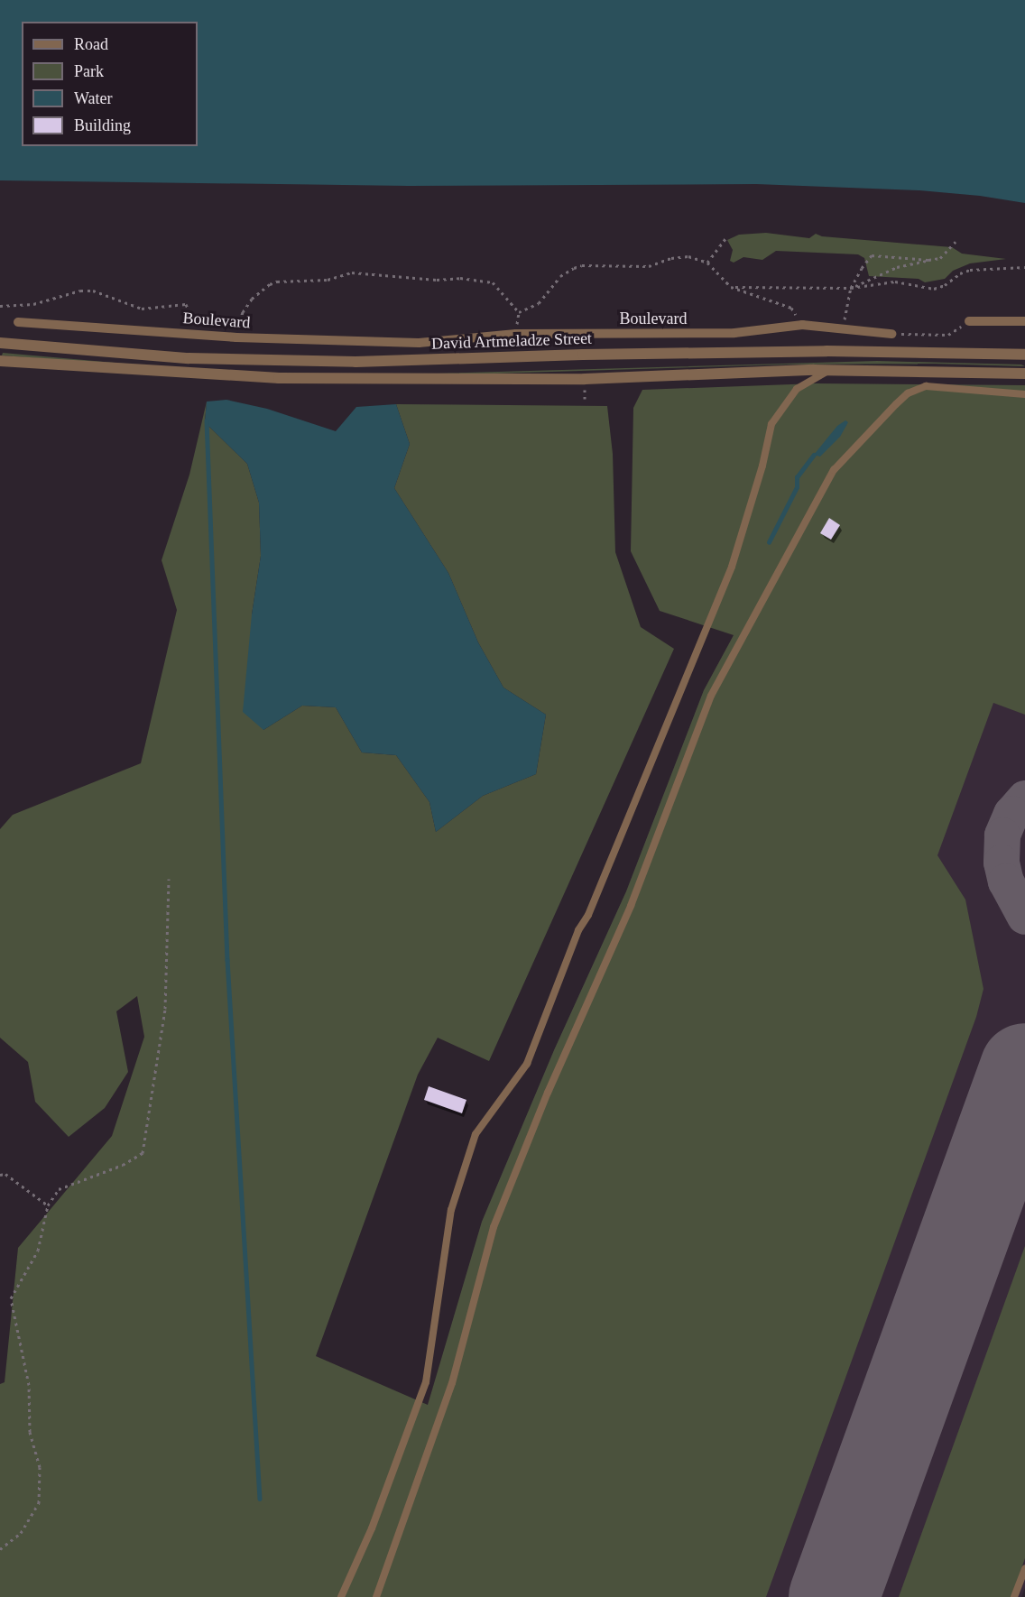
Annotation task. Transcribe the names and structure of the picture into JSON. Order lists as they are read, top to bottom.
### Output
{
  "streets": {
    "street": ["Boulevard", "David Artmeladze Street"]
  },
  "legend": [
    "Road",
    "Park",
    "Water",
    "Building"
  ]
}
